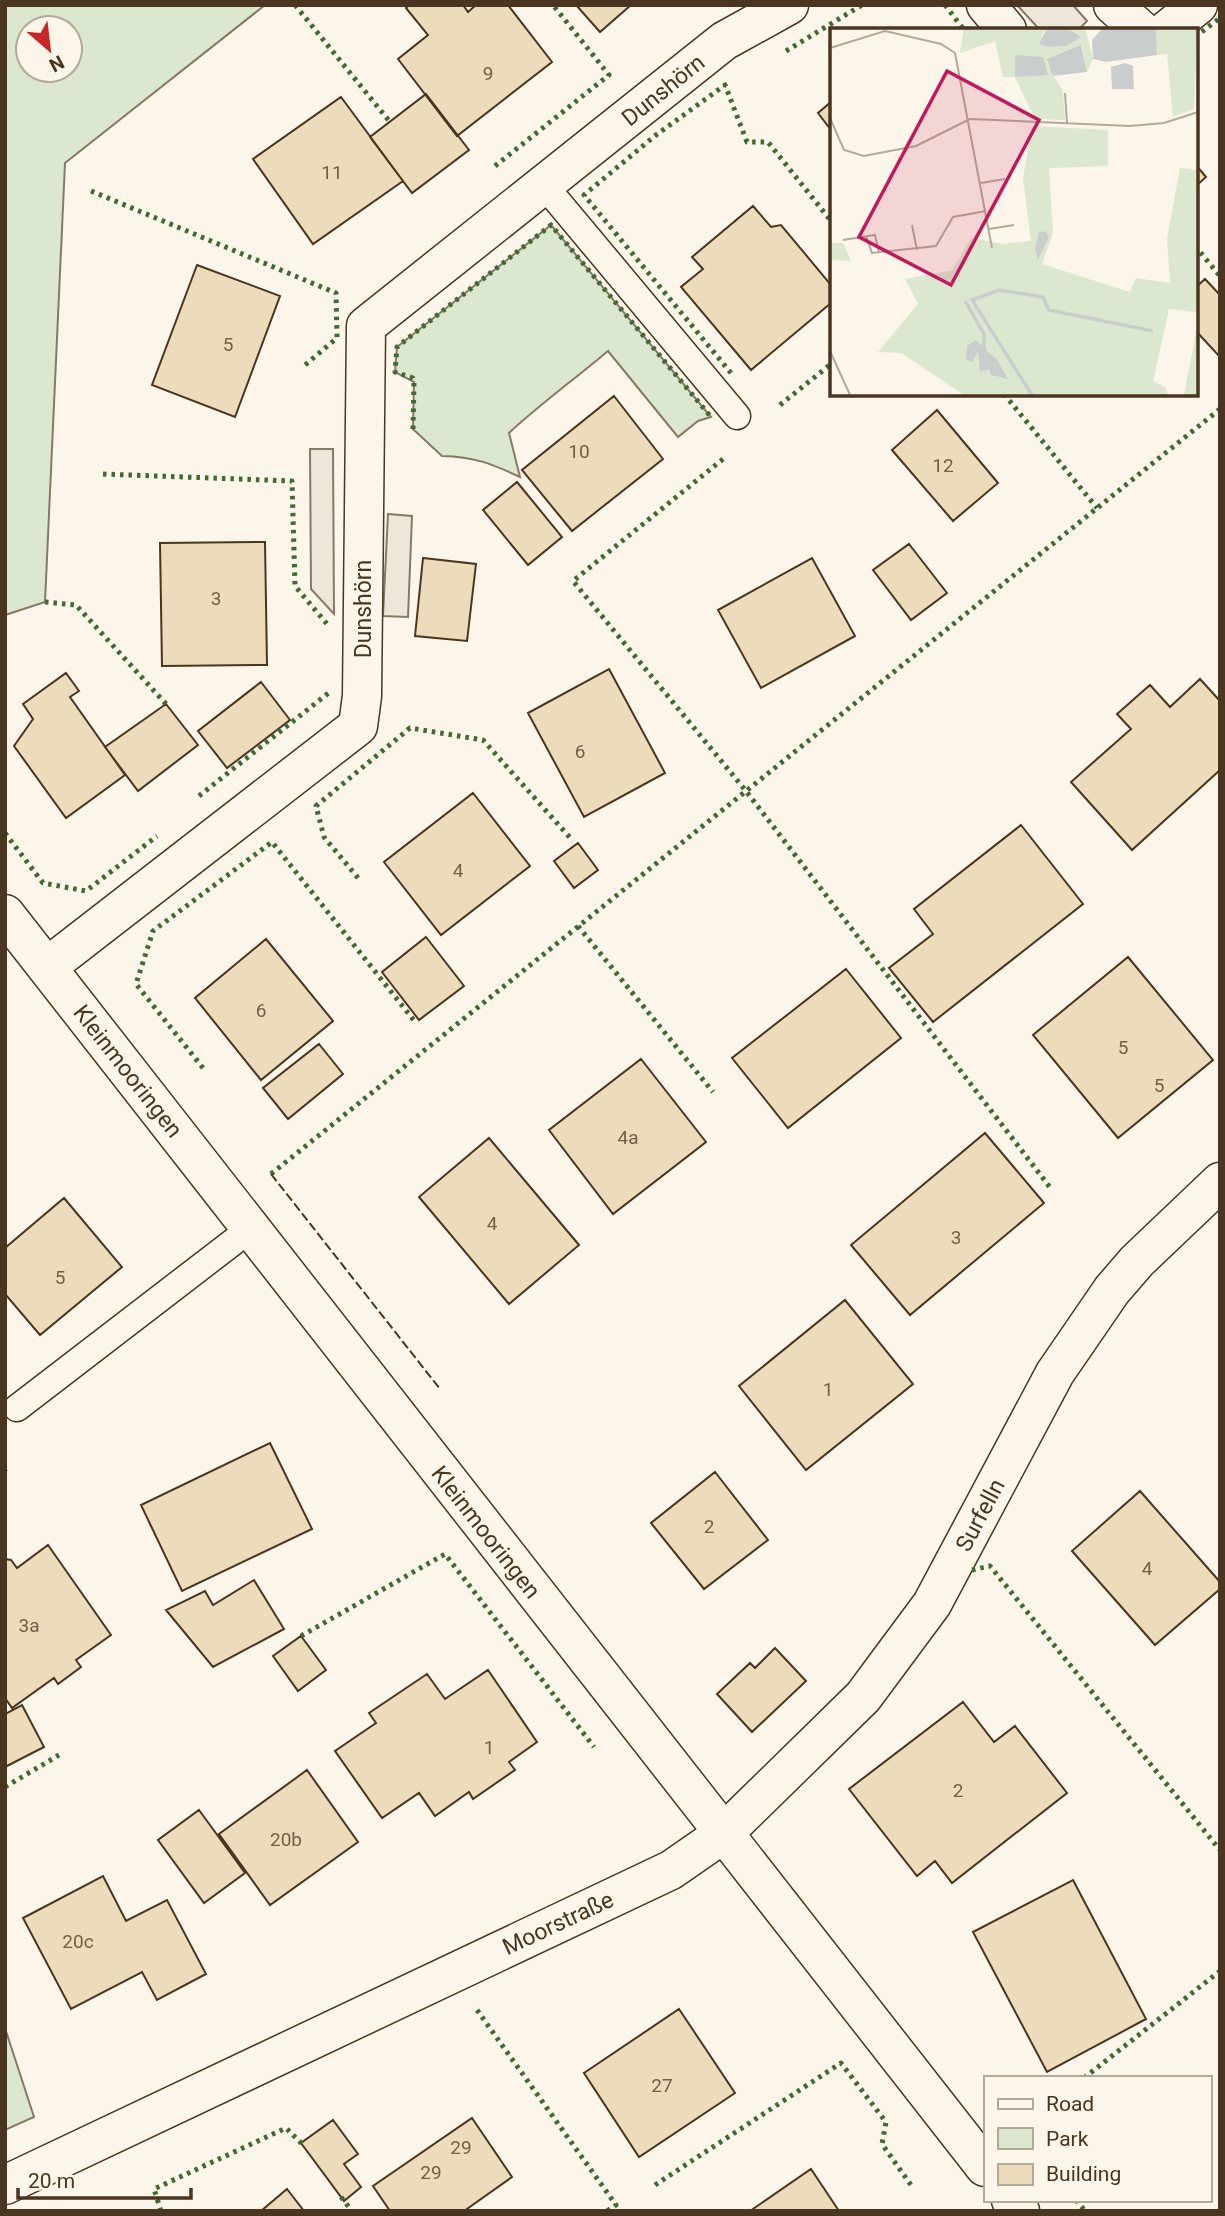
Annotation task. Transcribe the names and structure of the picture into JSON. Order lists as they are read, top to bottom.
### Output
{
  "streets": {
    "street": [
      "Dunshörn",
      "Kleinmooringen",
      "Surfelln",
      "Moorstraße"
    ]
  },
  "crossings": [
    ["Dunshörn", "Kleinmooringen"],
    ["Kleinmooringen", "Surfelln"],
    ["Kleinmooringen", "Moorstraße"],
    ["Surfelln", "Moorstraße"]
  ],
  "house_numbers": [
    "9",
    "11",
    "5",
    "10",
    "12",
    "3",
    "6",
    "4",
    "6",
    "5",
    "5",
    "4a",
    "4",
    "3",
    "5",
    "1",
    "2",
    "4",
    "3a",
    "1",
    "2",
    "20b",
    "20c",
    "27",
    "29",
    "29"
  ],
  "legend": ["Road", "Park", "Building"],
  "scale_bar": "20 m",
  "north": "bottom right"
}
